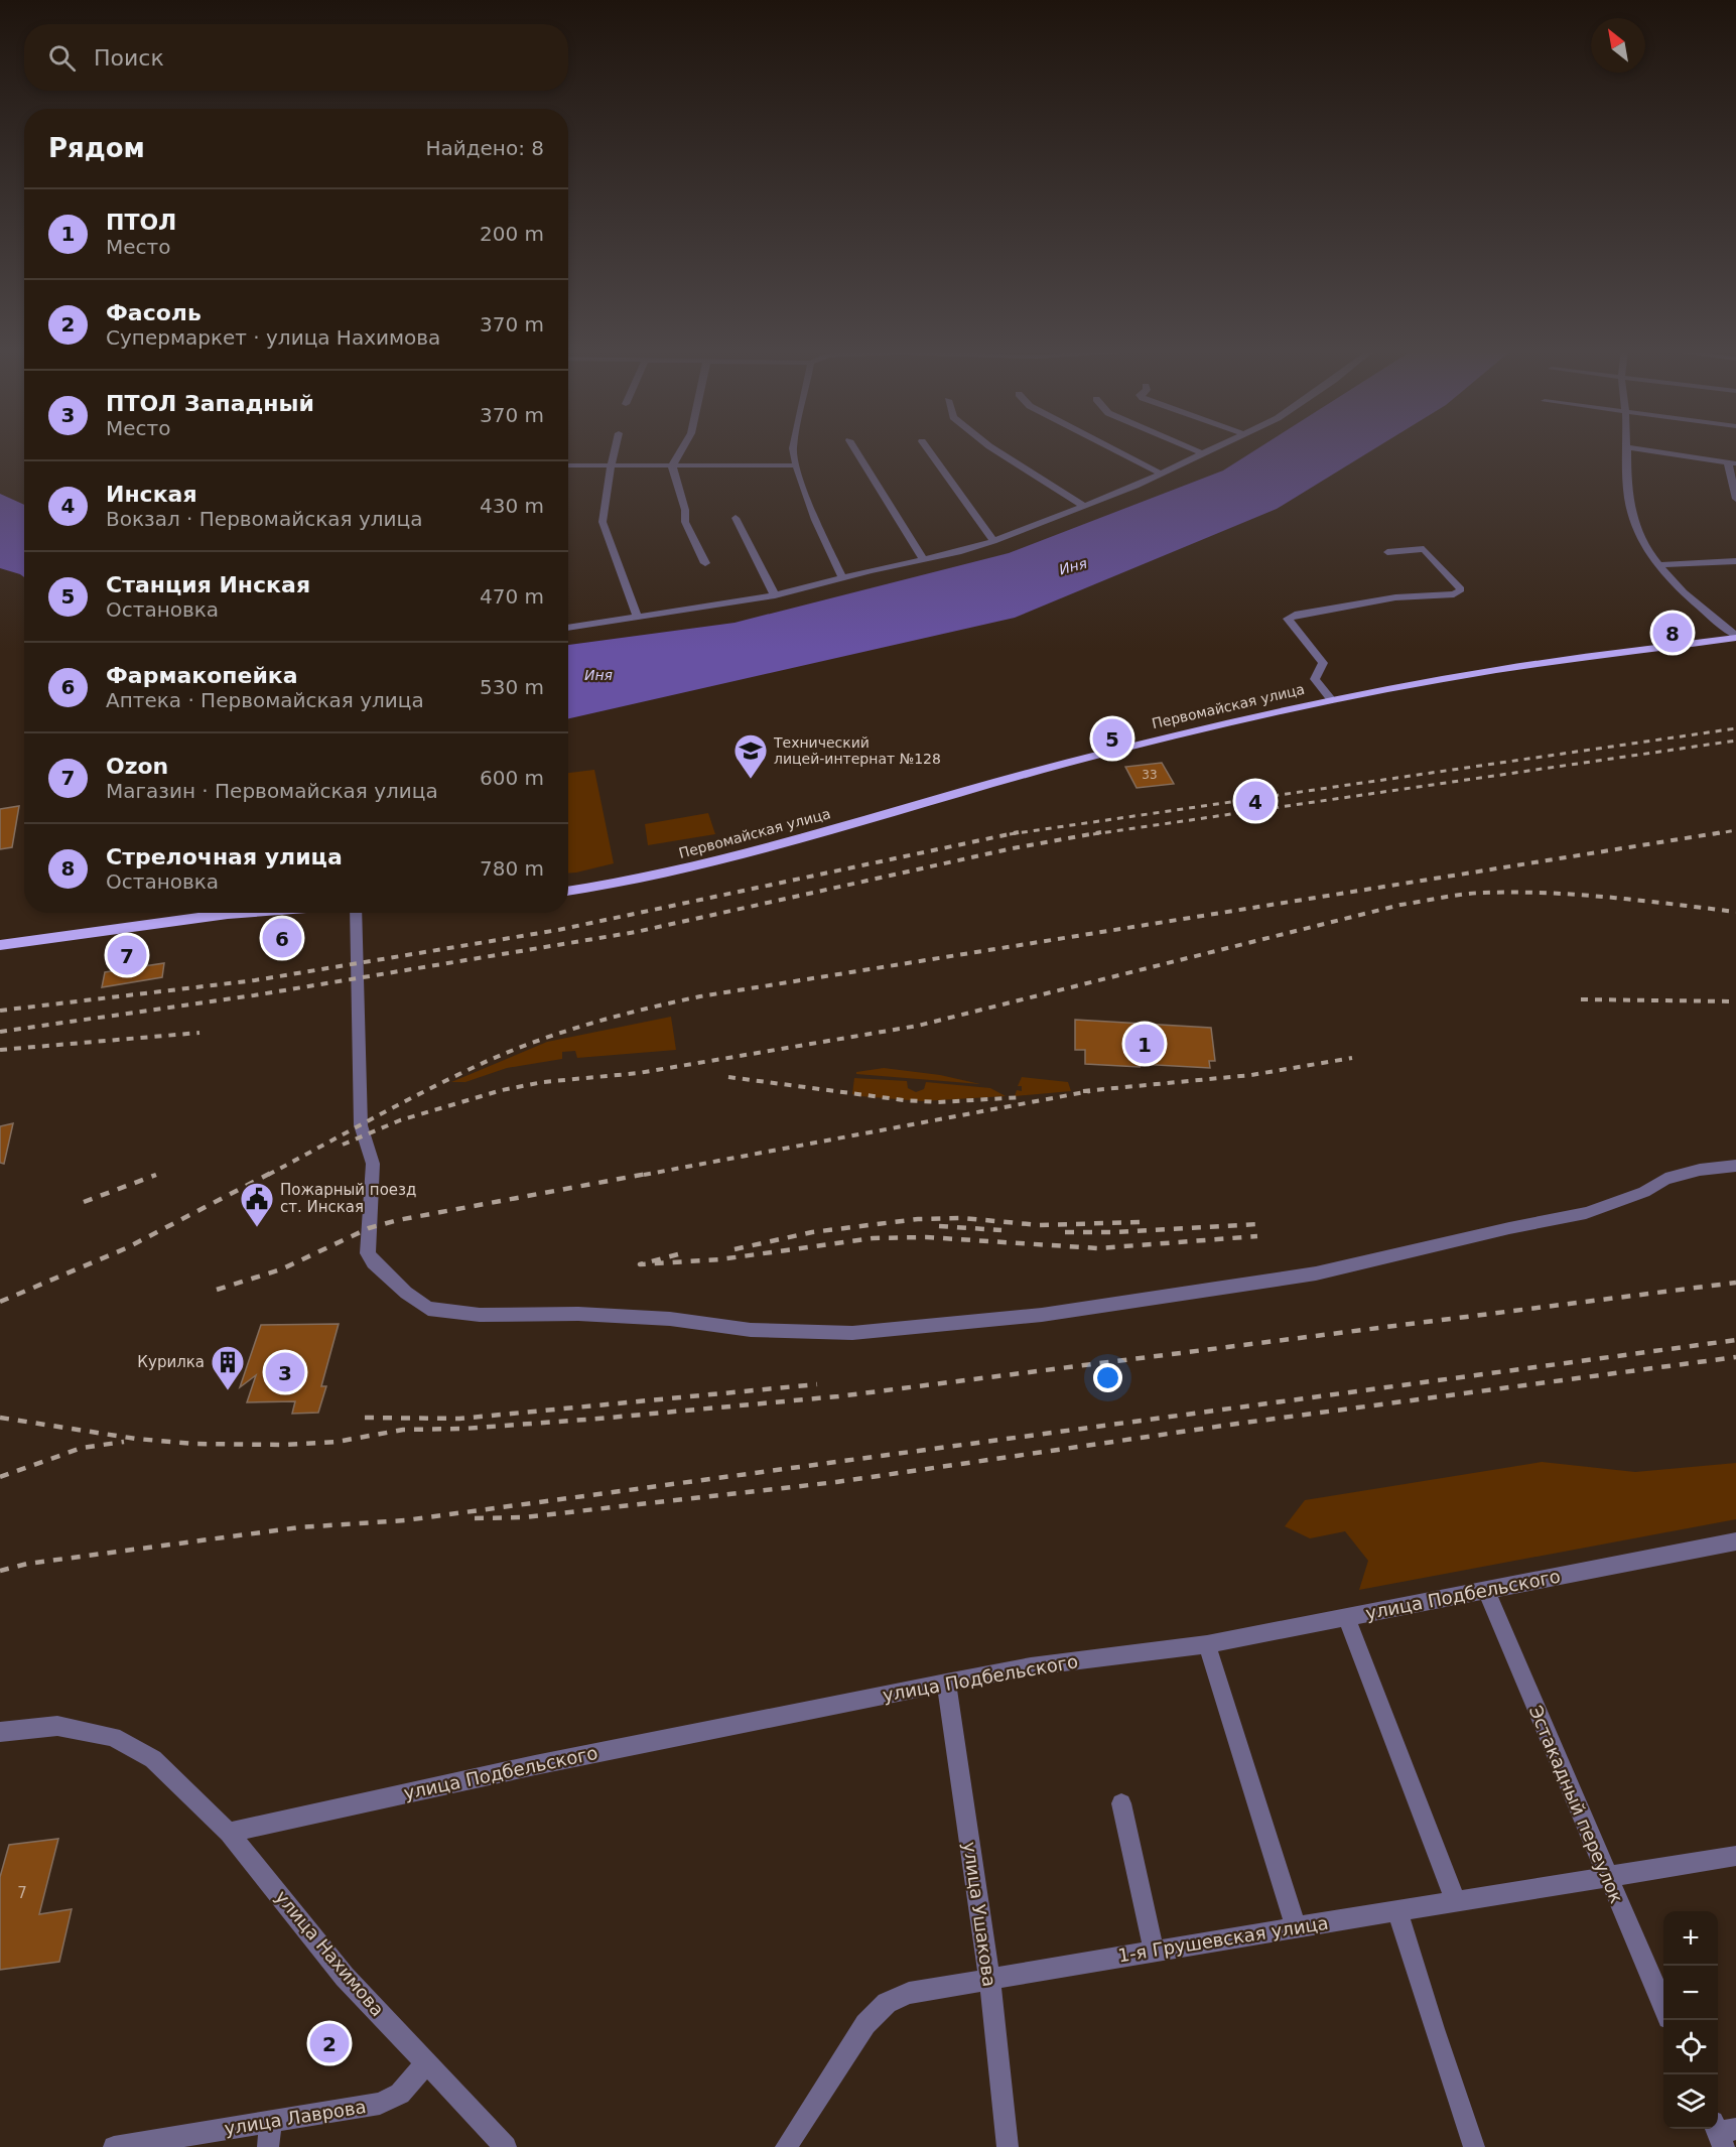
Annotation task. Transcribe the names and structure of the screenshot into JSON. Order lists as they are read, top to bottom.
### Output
{
  "streets": {
    "main road": ["Первомайская улица"],
    "street": [
      "улица Подбельского",
      "Эстакадный переулок",
      "улица Ушакова",
      "1-я Грушевская улица",
      "улица Нахимова",
      "улица Лаврова"
    ]
  },
  "crossings": [
    ["улица Подбельского", "Эстакадный переулок"],
    ["улица Подбельского", "улица Ушакова"],
    ["улица Подбельского", "улица Нахимова"],
    ["Эстакадный переулок", "1-я Грушевская улица"],
    ["улица Ушакова", "1-я Грушевская улица"],
    ["улица Нахимова", "улица Лаврова"]
  ],
  "water": ["Иня"],
  "places": {
    "school or university": ["Технический лицей-интернат №128"],
    "public building": ["Пожарный поезд ст. Инская"],
    "building": ["Курилка"]
  },
  "house_numbers": ["33", "7"],
  "north": "top left",
  "page": {
    "search": "Поиск",
    "heading": ["Рядом", "Найдено: 8"],
    "list": [
      {
        "mark": "1",
        "name": "ПТОЛ",
        "note": "Место",
        "value": "200 m"
      },
      {
        "mark": "2",
        "name": "Фасоль",
        "note": "Супермаркет · улица Нахимова",
        "value": "370 m"
      },
      {
        "mark": "3",
        "name": "ПТОЛ Западный",
        "note": "Место",
        "value": "370 m"
      },
      {
        "mark": "4",
        "name": "Инская",
        "note": "Вокзал · Первомайская улица",
        "value": "430 m"
      },
      {
        "mark": "5",
        "name": "Станция Инская",
        "note": "Остановка",
        "value": "470 m"
      },
      {
        "mark": "6",
        "name": "Фармакопейка",
        "note": "Аптека · Первомайская улица",
        "value": "530 m"
      },
      {
        "mark": "7",
        "name": "Ozon",
        "note": "Магазин · Первомайская улица",
        "value": "600 m"
      },
      {
        "mark": "8",
        "name": "Стрелочная улица",
        "note": "Остановка",
        "value": "780 m"
      }
    ],
    "pins": [
      "8",
      "5",
      "4",
      "6",
      "7",
      "1",
      "3",
      "2"
    ],
    "map_buttons": ["+", "−"]
  }
}
